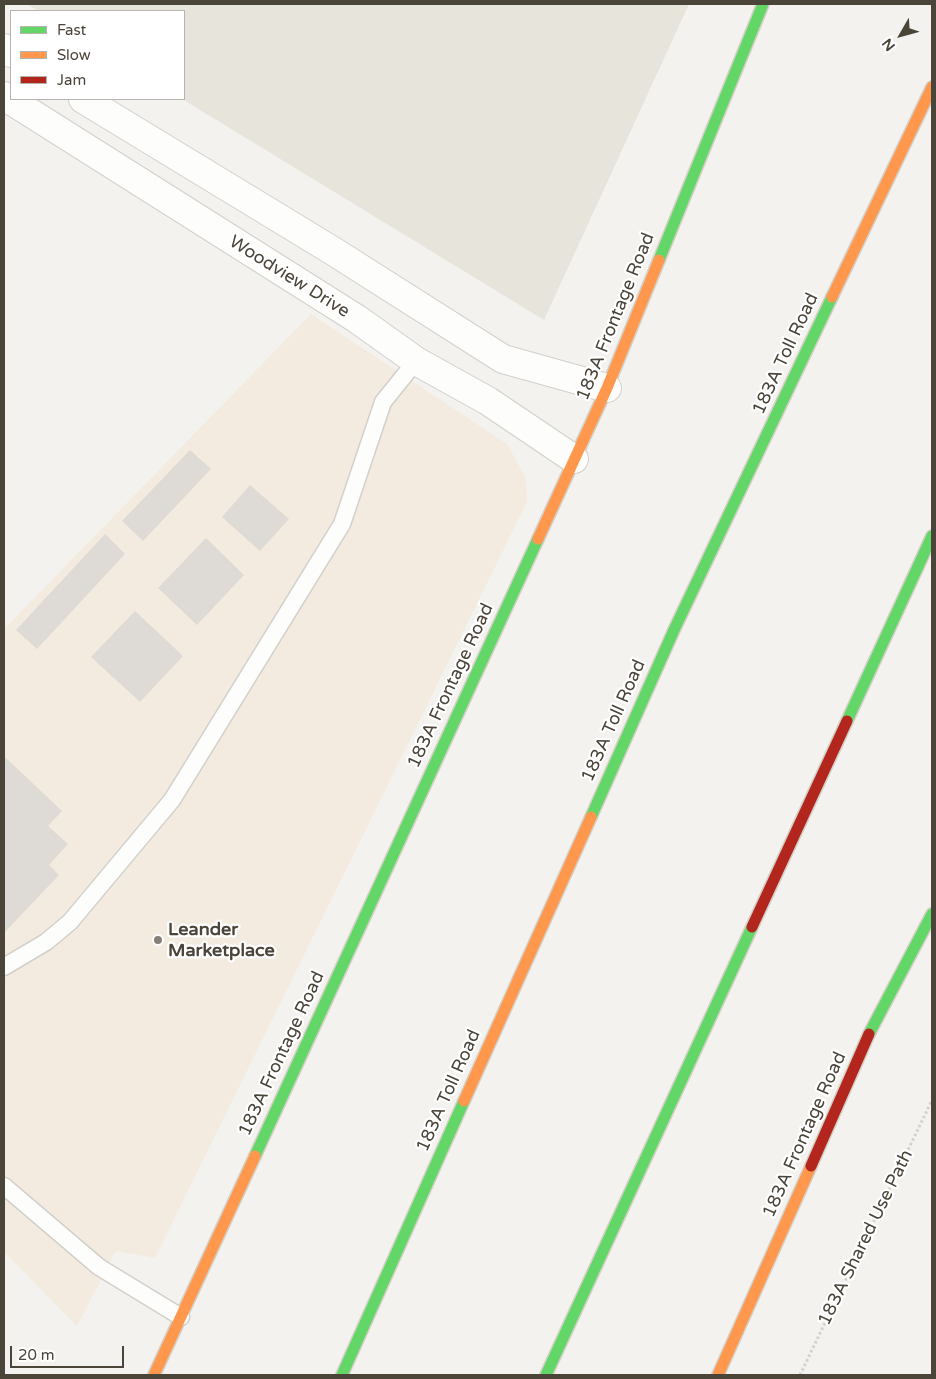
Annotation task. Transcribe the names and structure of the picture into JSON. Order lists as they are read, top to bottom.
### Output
{
  "streets": {
    "main road": ["183A Frontage Road", "183A Toll Road"],
    "street": ["Woodview Drive"],
    "path": ["183A Shared Use Path"]
  },
  "crossings": [
    ["Woodview Drive", "183A Frontage Road"]
  ],
  "places": ["Leander Marketplace"],
  "legend": ["Fast", "Slow", "Jam"],
  "scale_bar": "20 m",
  "north": "bottom left"
}
